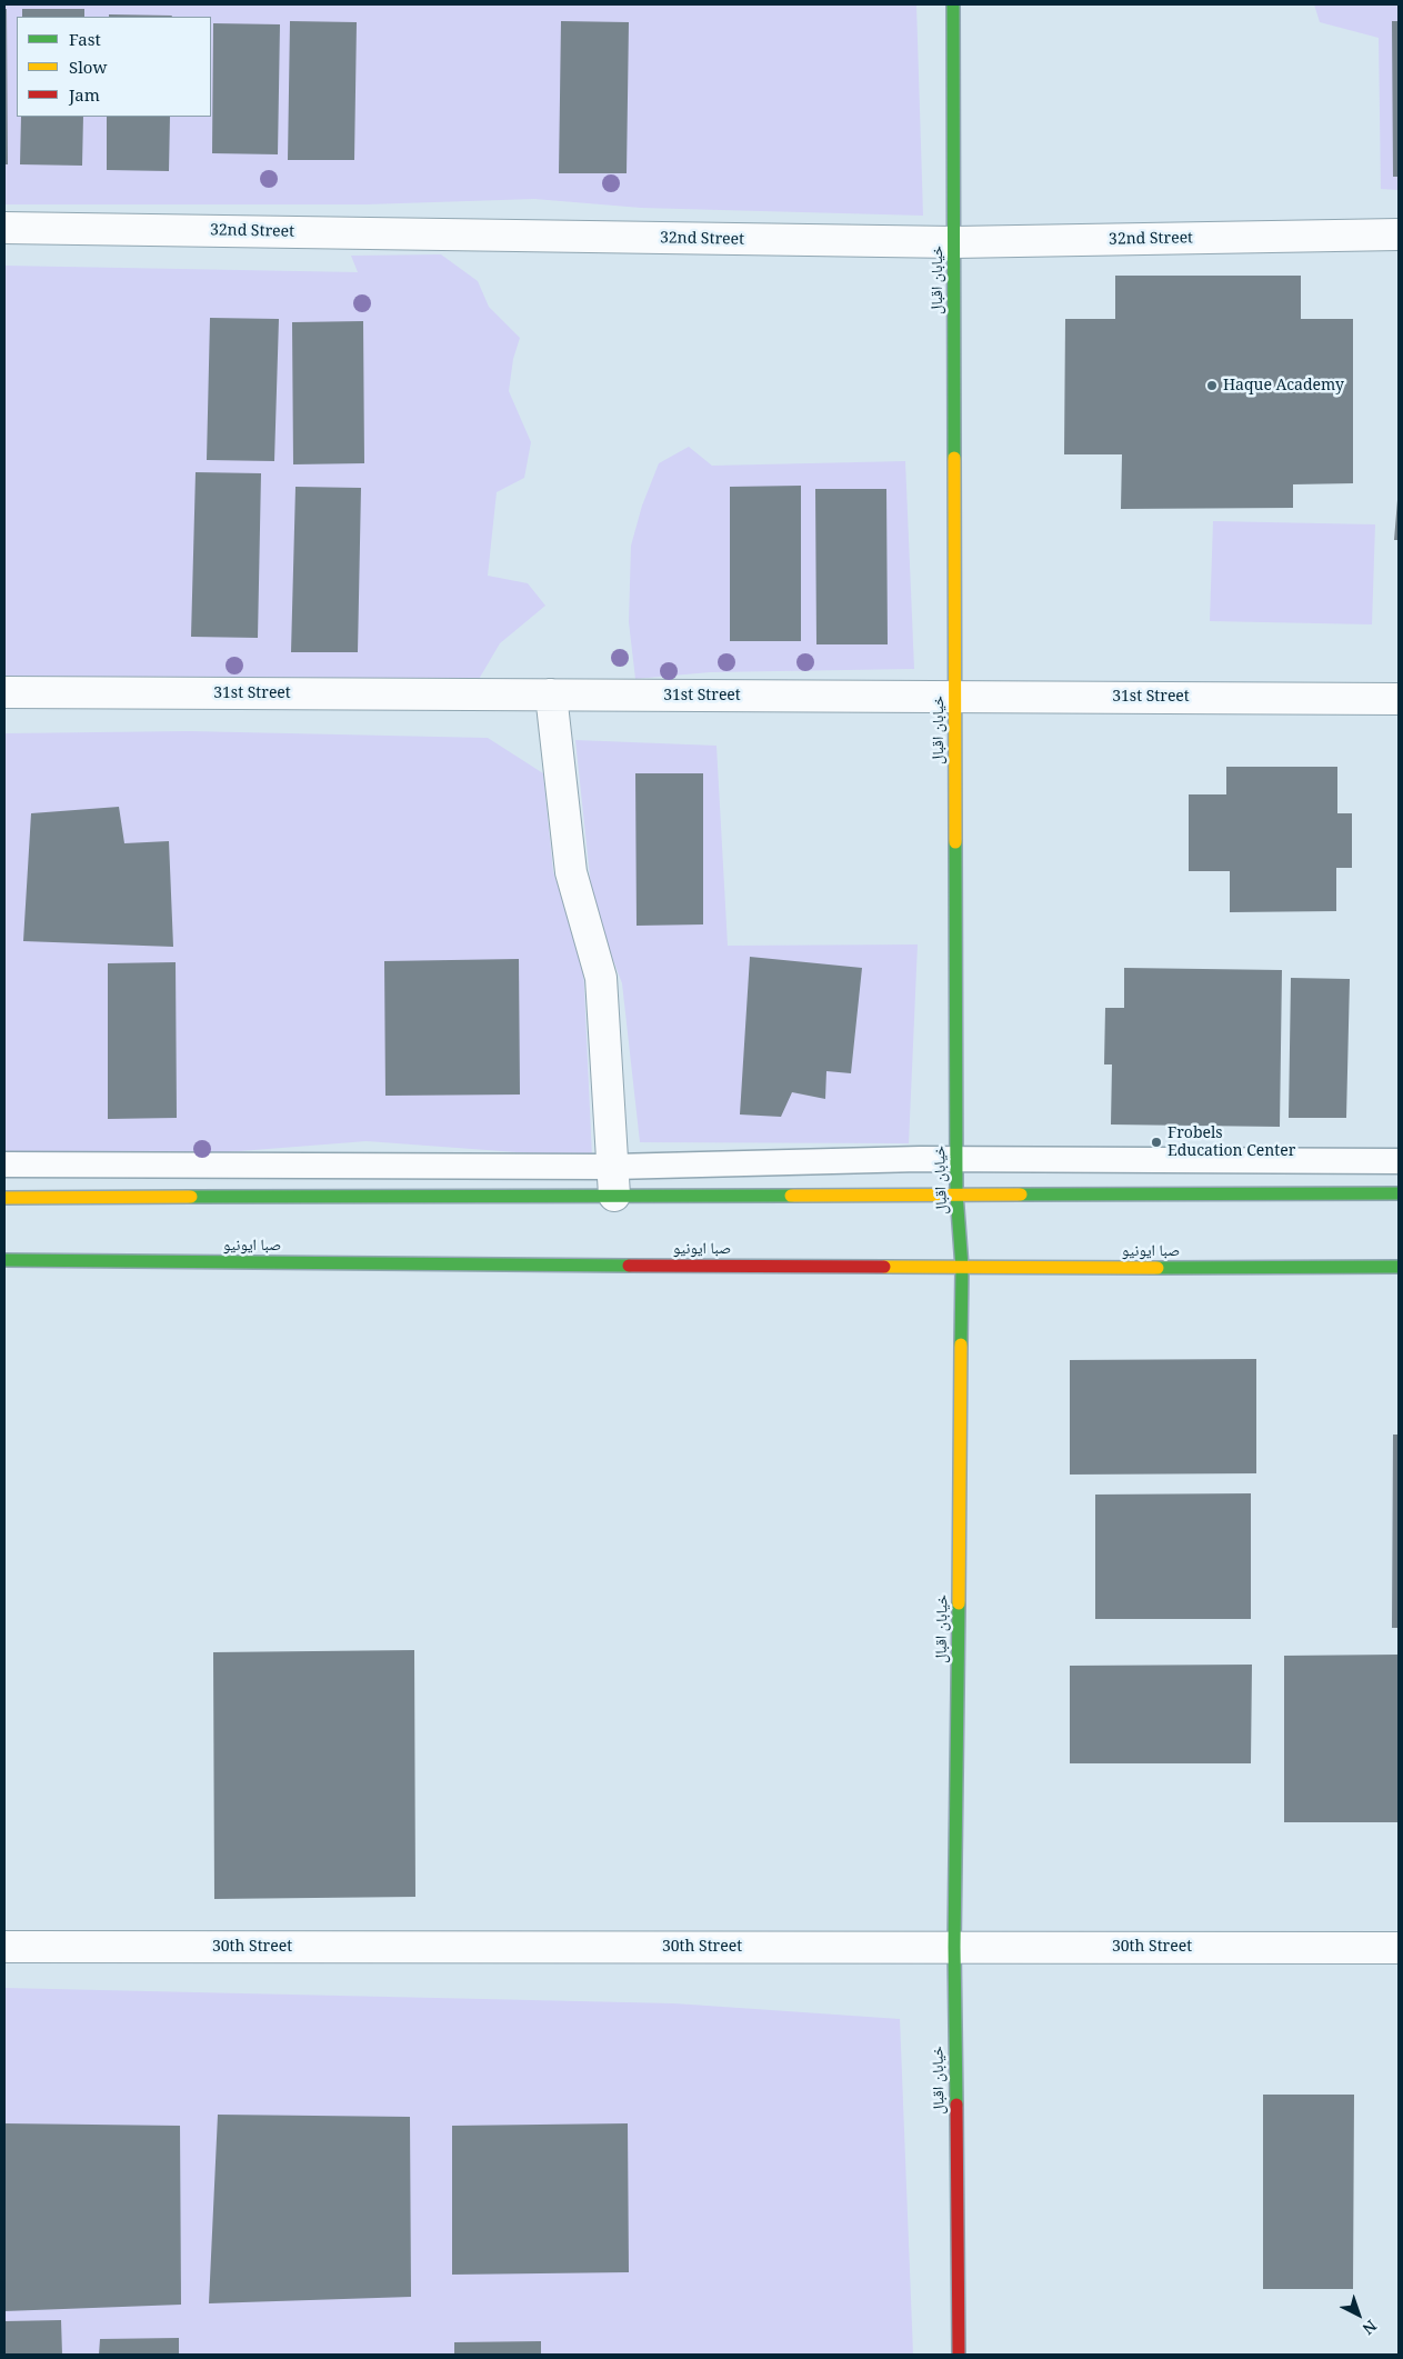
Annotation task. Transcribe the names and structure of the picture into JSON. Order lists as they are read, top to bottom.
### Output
{
  "streets": {
    "main road": ["خیابان اقبال", "صبا ایونیو"],
    "street": ["32nd Street", "31st Street", "30th Street"]
  },
  "crossings": [
    ["32nd Street", "خیابان اقبال"],
    ["خیابان اقبال", "31st Street"],
    ["خیابان اقبال", "صبا ایونیو"],
    ["خیابان اقبال", "30th Street"]
  ],
  "places": ["Haque Academy", "Frobels Education Center"],
  "legend": ["Fast", "Slow", "Jam"],
  "north": "bottom right"
}
